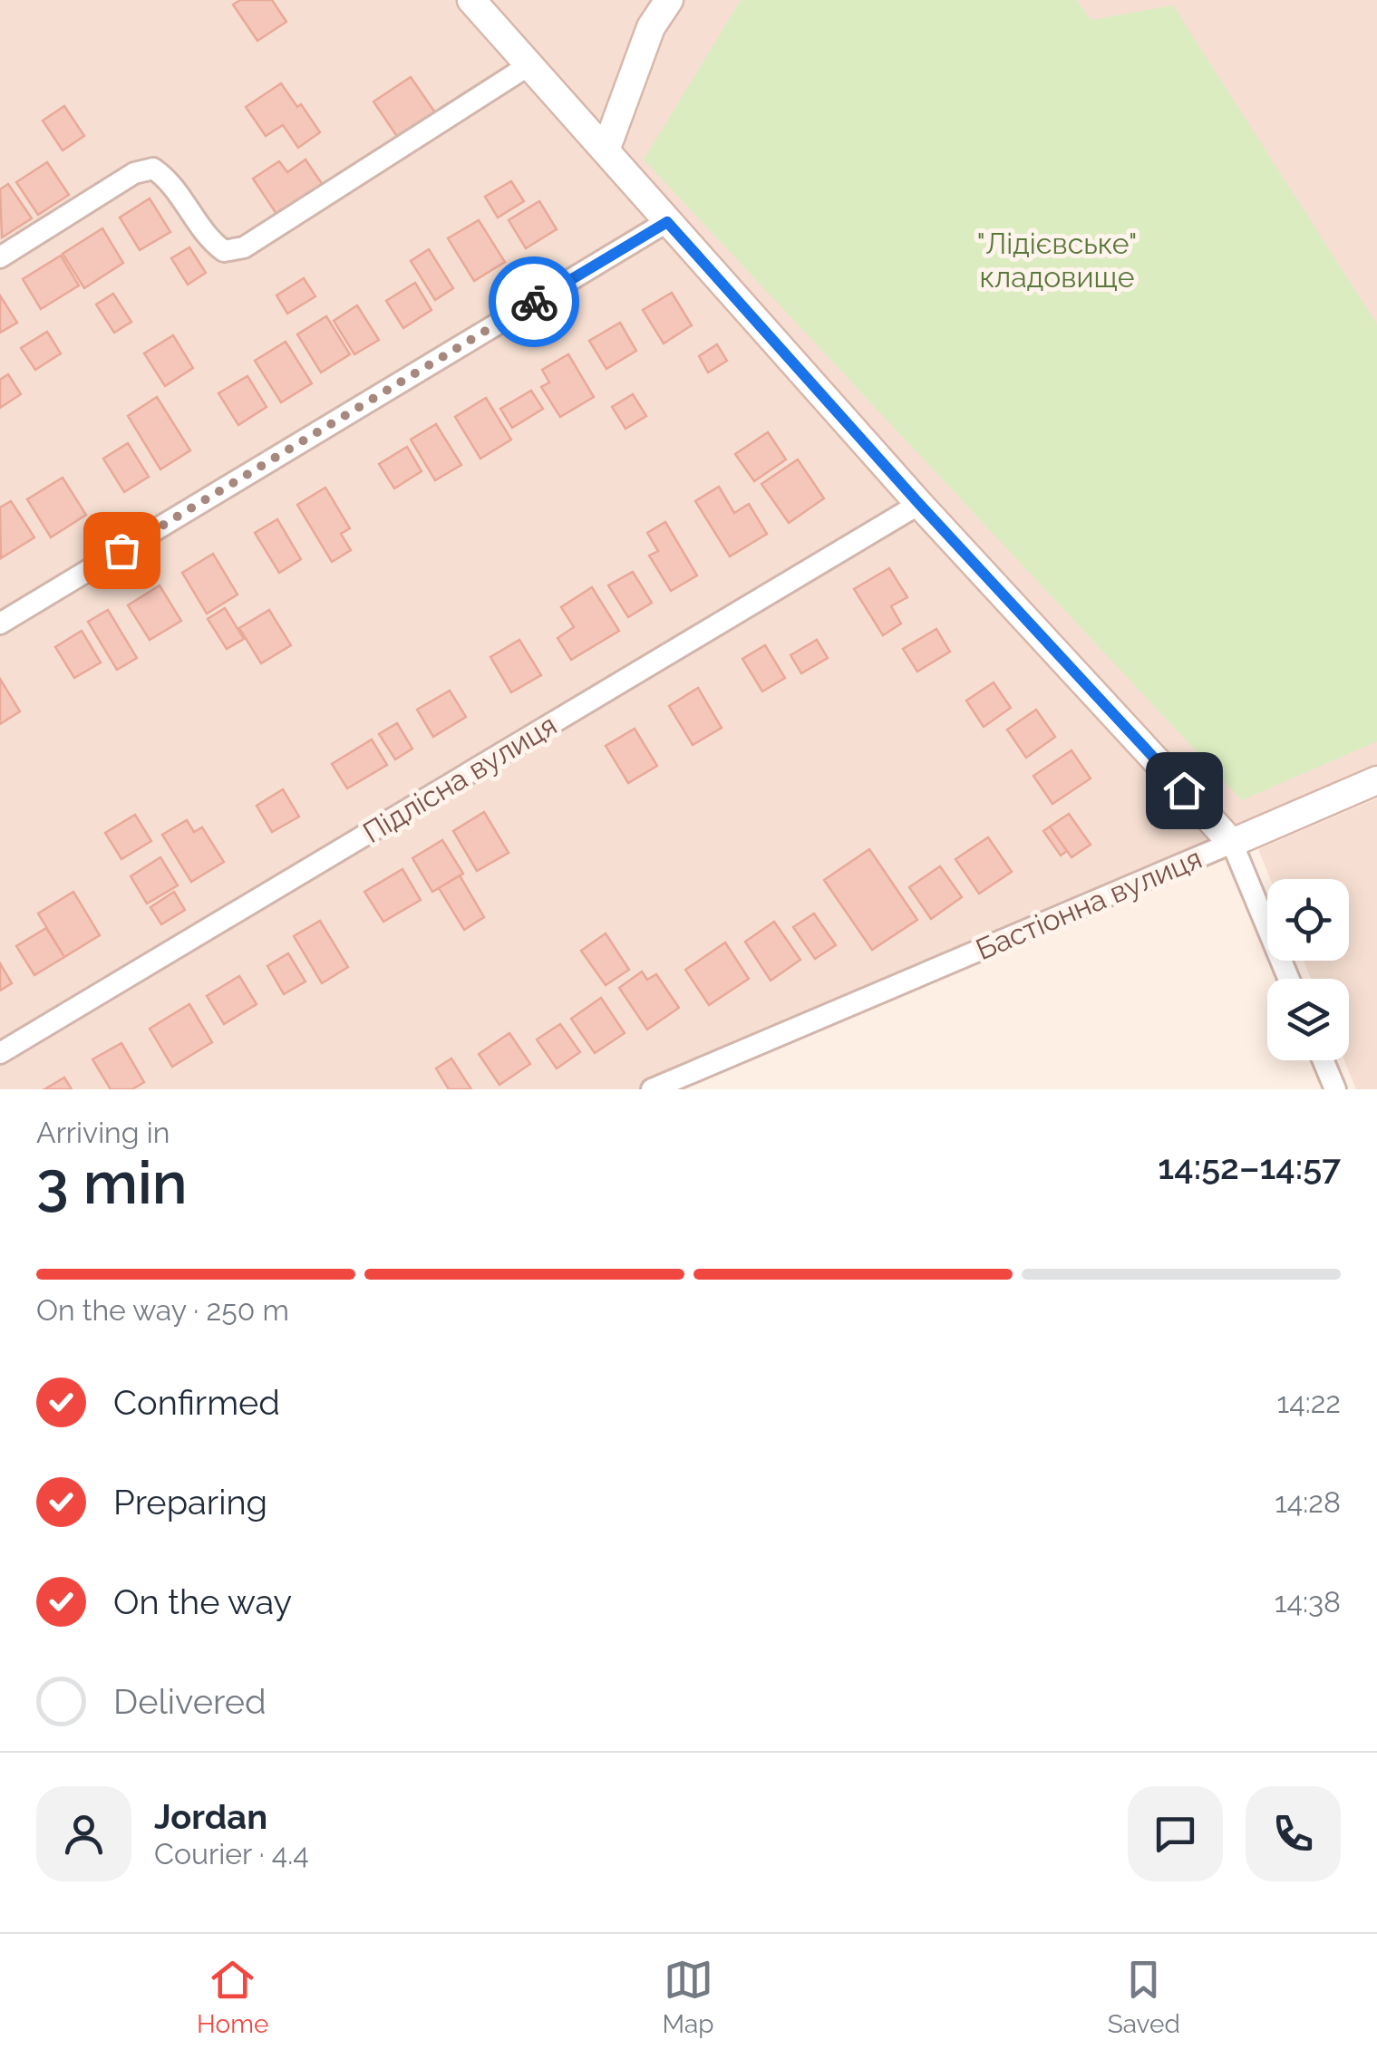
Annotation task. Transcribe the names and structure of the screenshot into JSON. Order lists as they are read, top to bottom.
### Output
{
  "streets": {
    "main road": ["Бастіонна вулиця"],
    "street": ["Підлісна вулиця"]
  },
  "crossings": [
    ["Підлісна вулиця", "Бастіонна вулиця"]
  ],
  "parks": ["\"Лідієвське\" кладовище"],
  "page": {
    "heading": ["3 min", "Arriving in", "14:52–14:57"],
    "panel": ["Jordan", "Courier · 4.4"],
    "bar": "On the way · 250 m",
    "list": [
      ["Confirmed", "14:22"],
      ["Preparing", "14:28"],
      ["On the way", "14:38"],
      "Delivered"
    ],
    "tabs": ["Home", "Map", "Saved"]
  }
}
